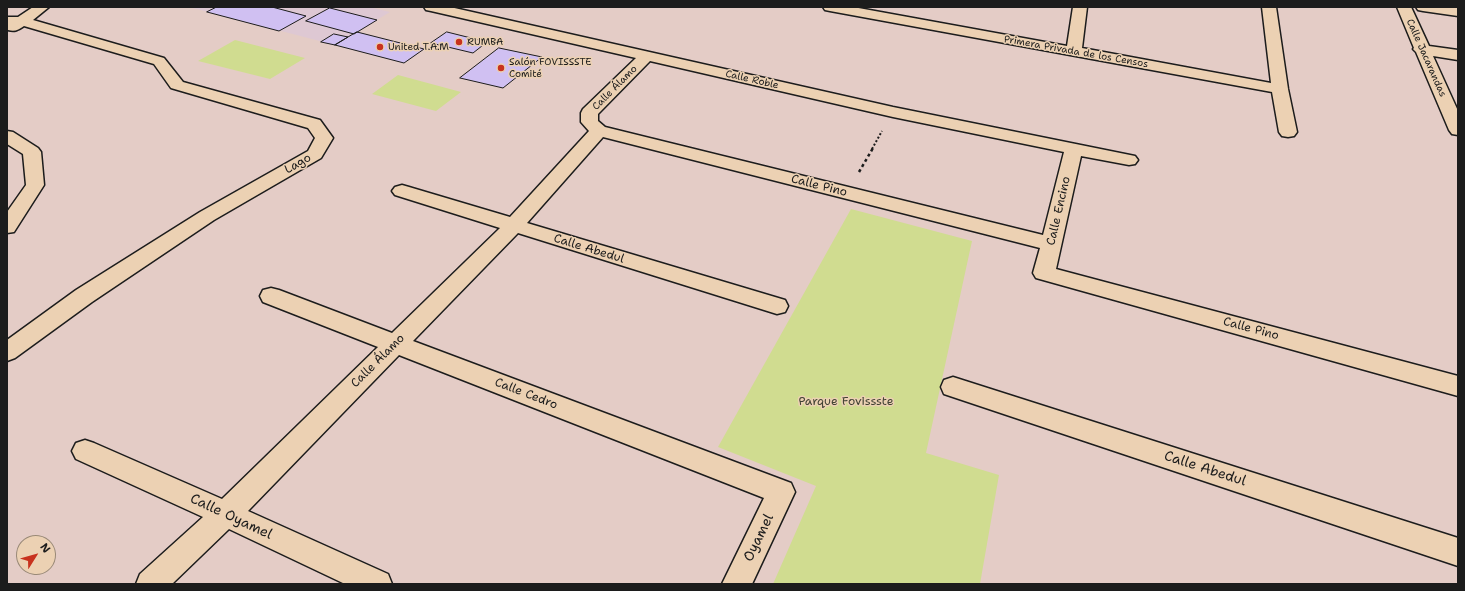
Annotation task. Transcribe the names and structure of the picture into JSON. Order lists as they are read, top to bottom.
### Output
{
  "streets": {
    "street": [
      "Primera Privada de los Censos",
      "Calle Jacarandas",
      "Calle Roble",
      "Calle Álamo",
      "Lago",
      "Calle Pino",
      "Calle Encino",
      "Calle Abedul",
      "Calle Cedro",
      "Calle Oyamel",
      "Oyamel"
    ]
  },
  "crossings": [
    ["Calle Roble", "Calle Álamo"],
    ["Calle Roble", "Calle Encino"],
    ["Calle Álamo", "Calle Pino"],
    ["Calle Álamo", "Calle Abedul"],
    ["Calle Álamo", "Calle Cedro"],
    ["Calle Álamo", "Calle Oyamel"],
    ["Calle Pino", "Calle Encino"],
    ["Calle Cedro", "Oyamel"]
  ],
  "parks": ["Parque Fovissste"],
  "places": ["RUMBA", "United T.A.M", "Salón FOVISSSTE Comité"],
  "north": "top right"
}
